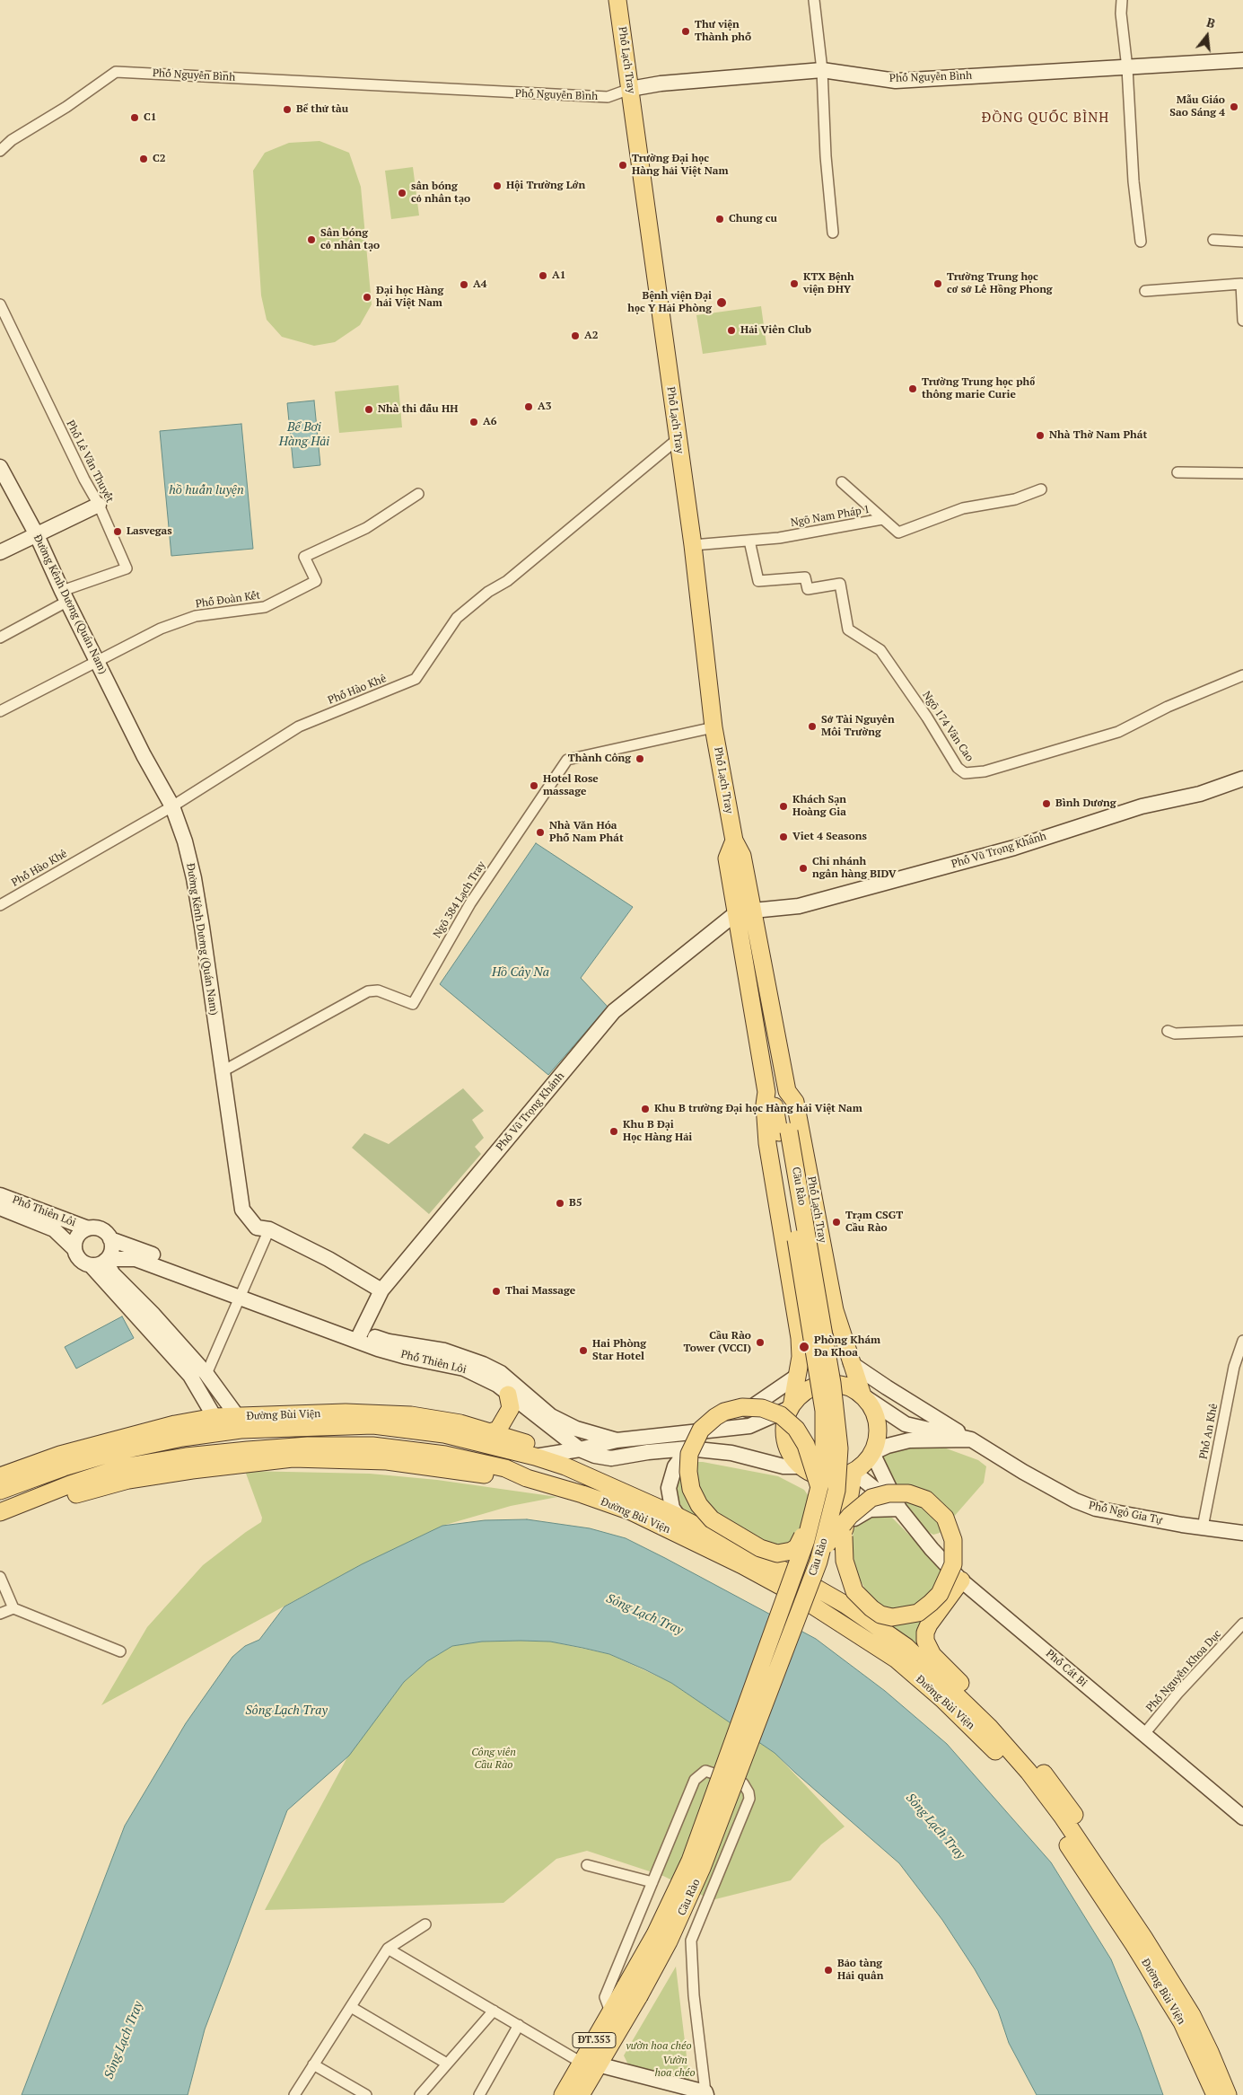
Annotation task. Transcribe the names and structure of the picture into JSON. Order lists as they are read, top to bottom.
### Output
{
  "streets": {
    "main road": [
      "Phố Lạch Tray",
      "Cầu Rào",
      "Đường Bùi Viện",
      "ĐT.353"
    ],
    "street": [
      "Phố Nguyễn Bình",
      "Phố Lê Văn Thuyết",
      "Ngõ Nam Pháp 1",
      "Phố Đoàn Kết",
      "Đường Kênh Dương (Quán Nam)",
      "Phố Hào Khê",
      "Ngõ 174 Văn Cao",
      "Phố Vũ Trọng Khánh",
      "Ngõ 384 Lạch Tray",
      "Phố Thiên Lôi",
      "Phố An Khê",
      "Phố Ngô Gia Tự",
      "Phố Cát Bi",
      "Phố Nguyễn Khoa Dục"
    ]
  },
  "crossings": [
    ["Phố Lạch Tray", "Phố Nguyễn Bình"],
    ["Phố Lạch Tray", "Ngõ Nam Pháp 1"],
    ["Phố Lạch Tray", "Phố Hào Khê"],
    ["Phố Lạch Tray", "Phố Vũ Trọng Khánh"],
    ["Phố Lạch Tray", "Ngõ 384 Lạch Tray"],
    ["Phố Lạch Tray", "Cầu Rào"],
    ["Phố Lạch Tray", "Phố Thiên Lôi"],
    ["Phố Lạch Tray", "Phố Ngô Gia Tự"],
    ["Phố Lạch Tray", "Phố Cát Bi"],
    ["Phố Lê Văn Thuyết", "Đường Kênh Dương (Quán Nam)"],
    ["Ngõ Nam Pháp 1", "Ngõ 174 Văn Cao"],
    ["Phố Đoàn Kết", "Đường Kênh Dương (Quán Nam)"],
    ["Đường Kênh Dương (Quán Nam)", "Phố Hào Khê"],
    ["Đường Kênh Dương (Quán Nam)", "Phố Vũ Trọng Khánh"],
    ["Đường Kênh Dương (Quán Nam)", "Ngõ 384 Lạch Tray"],
    ["Phố Vũ Trọng Khánh", "Phố Thiên Lôi"],
    ["Cầu Rào", "ĐT.353"],
    ["Phố Thiên Lôi", "Phố Ngô Gia Tự"],
    ["Phố Thiên Lôi", "Phố Cát Bi"],
    ["Đường Bùi Viện", "Phố Cát Bi"],
    ["Phố An Khê", "Phố Ngô Gia Tự"],
    ["Phố Ngô Gia Tự", "Phố Cát Bi"],
    ["Phố Cát Bi", "Phố Nguyễn Khoa Dục"]
  ],
  "districts": ["ĐỒNG QUỐC BÌNH"],
  "water": [
    "Bể Bơi Hàng Hải",
    "hồ huấn luyện",
    "Hồ Cây Na",
    "Sông Lạch Tray"
  ],
  "parks": ["Công viên Cầu Rào", "vườn hoa chéo", "Vườn hoa chéo"],
  "places": [
    "Thư viện Thành phố",
    "Mẫu Giáo Sao Sáng 4",
    "Bể thử tàu",
    "C1",
    "C2",
    "Trường Đại học Hàng hải Việt Nam",
    "Hội Trường Lớn",
    "sân bóng cỏ nhân tạo",
    "Chung cu",
    "Sân bóng cỏ nhân tạo",
    "A1",
    "KTX Bệnh viện ĐHY",
    "Trường Trung học cơ sở Lê Hồng Phong",
    "A4",
    "Đại học Hàng hải Việt Nam",
    "Bệnh viện Đại học Y Hải Phòng",
    "Hải Viên Club",
    "A2",
    "Trường Trung học phổ thông marie Curie",
    "A3",
    "Nhà thi đấu HH",
    "A6",
    "Nhà Thờ Nam Phát",
    "Lasvegas",
    "Sở Tài Nguyên Môi Trường",
    "Thành Công",
    "Hotel Rose massage",
    "Bình Dương",
    "Khách Sạn Hoàng Gia",
    "Nhà Văn Hóa Phố Nam Phát",
    "Viet 4 Seasons",
    "Chi nhánh ngân hàng BIDV",
    "Khu B trường Đại học Hàng hải Việt Nam",
    "Khu B Đại Học Hàng Hải",
    "B5",
    "Trạm CSGT Cầu Rào",
    "Thai Massage",
    "Cầu Rào Tower (VCCI)",
    "Phòng Khám Đa Khoa",
    "Hai Phòng Star Hotel",
    "Bảo tàng Hải quân"
  ],
  "north": "top"
}
